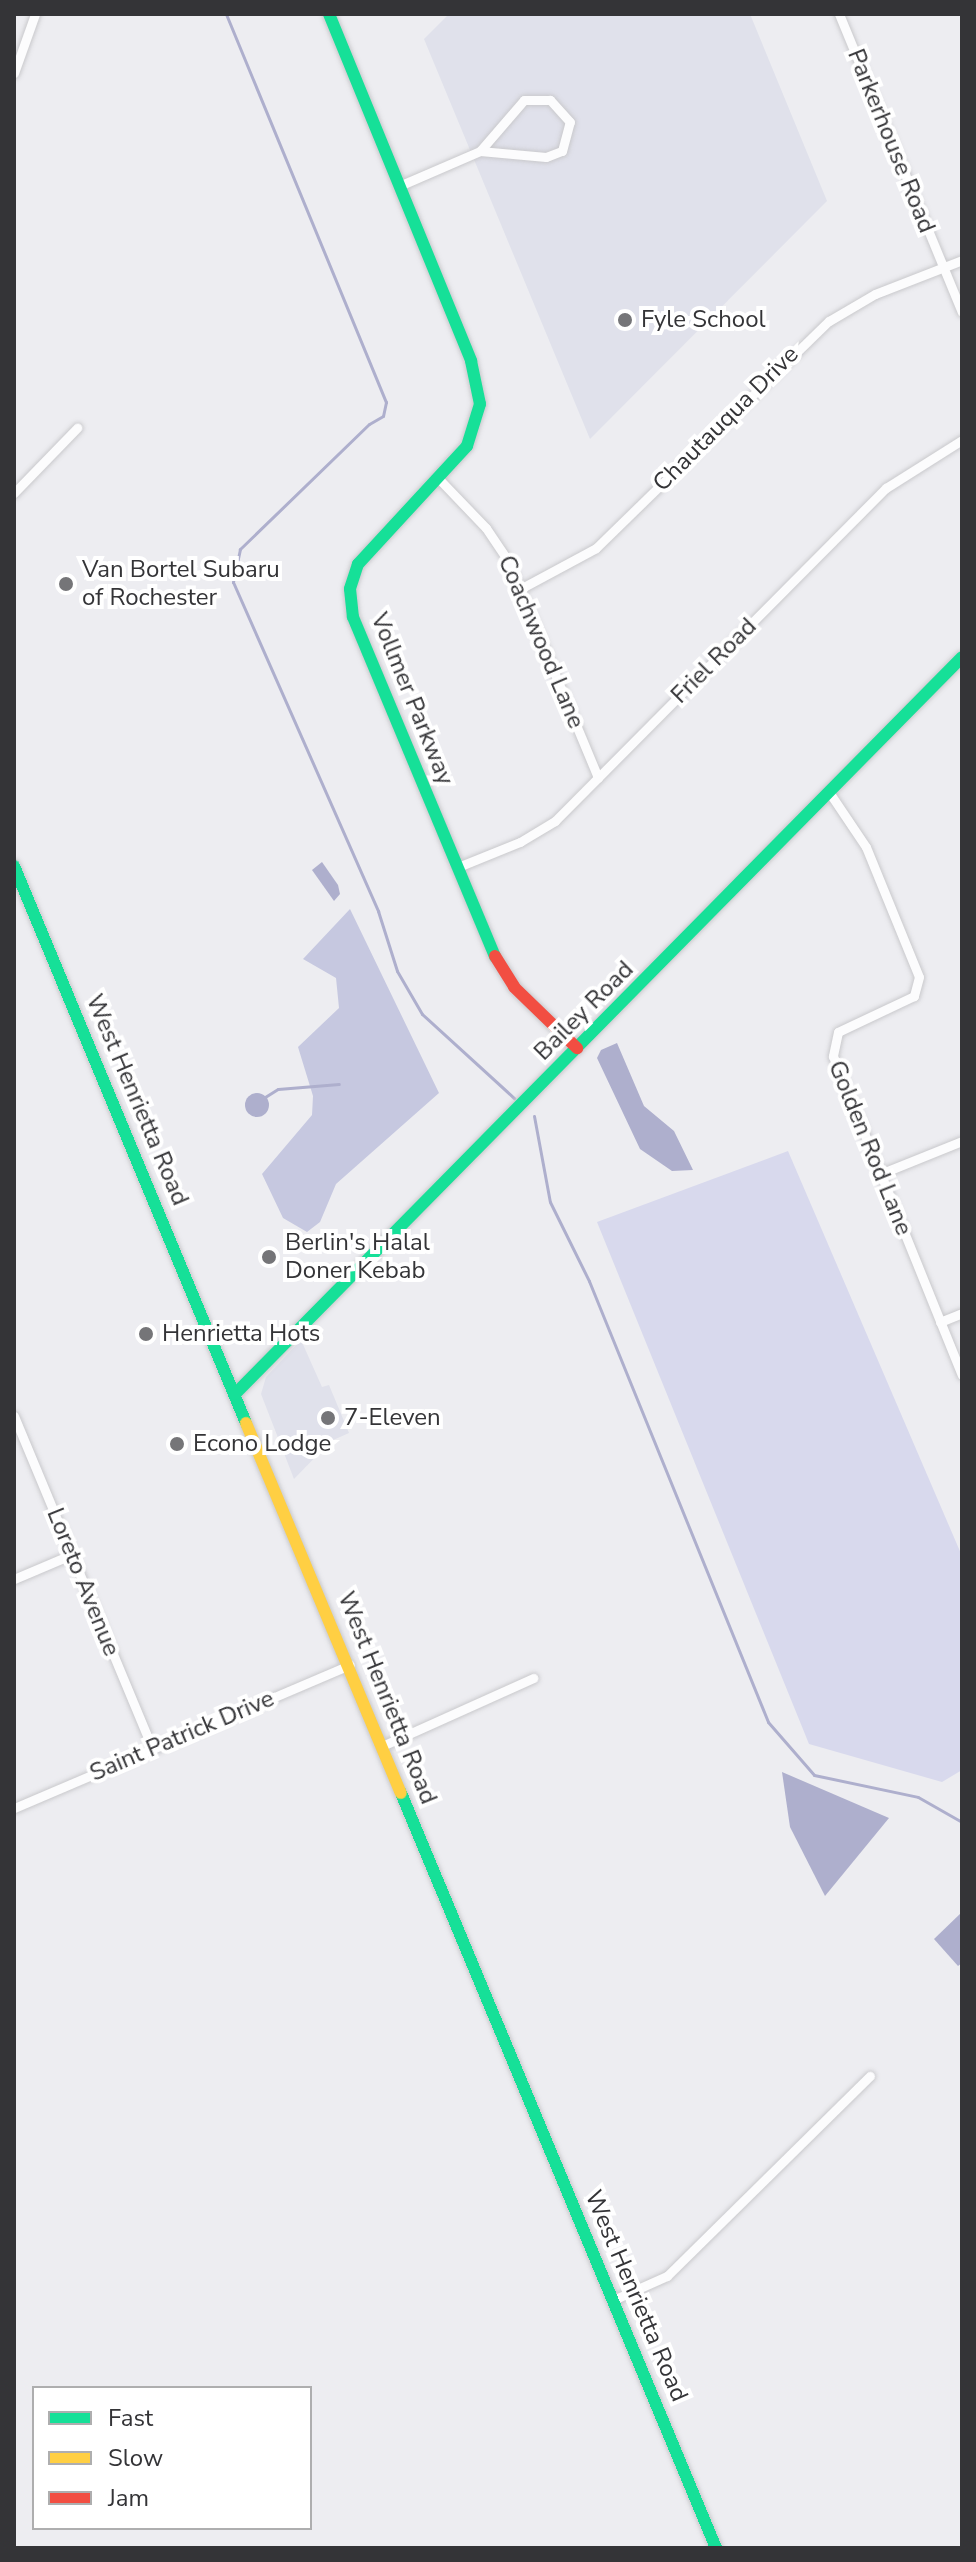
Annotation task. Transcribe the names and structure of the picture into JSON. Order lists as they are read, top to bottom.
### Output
{
  "streets": {
    "street": [
      "Parkerhouse Road",
      "Chautauqua Drive",
      "Coachwood Lane",
      "Friel Road",
      "Vollmer Parkway",
      "Bailey Road",
      "West Henrietta Road",
      "Golden Rod Lane",
      "Loreto Avenue",
      "Saint Patrick Drive"
    ]
  },
  "crossings": [
    ["Parkerhouse Road", "Chautauqua Drive"],
    ["Chautauqua Drive", "Coachwood Lane"],
    ["Coachwood Lane", "Friel Road"],
    ["Coachwood Lane", "Vollmer Parkway"],
    ["Friel Road", "Vollmer Parkway"],
    ["Vollmer Parkway", "Bailey Road"],
    ["Bailey Road", "West Henrietta Road"],
    ["Bailey Road", "Golden Rod Lane"],
    ["West Henrietta Road", "Saint Patrick Drive"],
    ["Loreto Avenue", "Saint Patrick Drive"]
  ],
  "places": [
    "Fyle School",
    "Van Bortel Subaru of Rochester",
    "Berlin's Halal Doner Kebab",
    "Henrietta Hots",
    "7-Eleven",
    "Econo Lodge"
  ],
  "legend": ["Fast", "Slow", "Jam"]
}
